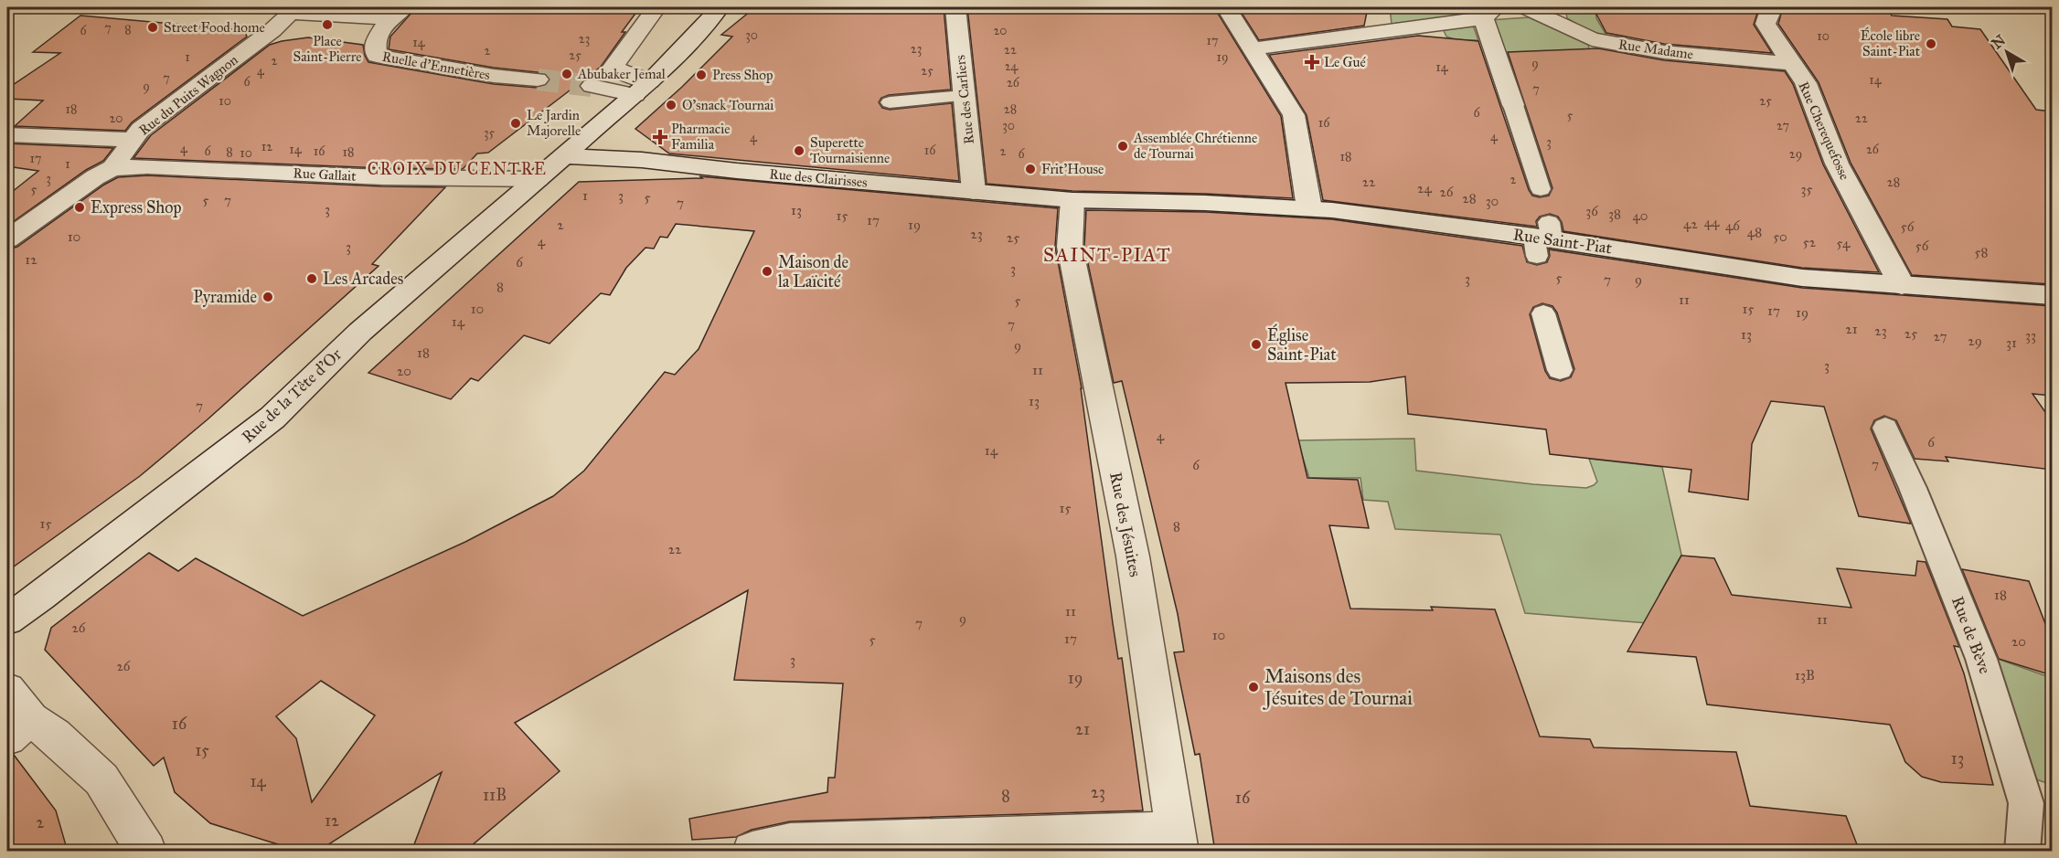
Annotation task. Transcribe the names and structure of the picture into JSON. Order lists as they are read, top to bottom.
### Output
{
  "streets": {
    "street": [
      "Rue Madame",
      "Ruelle d'Ennetières",
      "Rue du Puits Wagnon",
      "Rue des Carliers",
      "Rue Cherequefosse",
      "Rue Gallait",
      "Rue des Clairisses",
      "Rue Saint-Piat",
      "Rue de la Tête d'Or",
      "Rue des Jésuites"
    ],
    "lane": ["Rue de Bève"]
  },
  "crossings": [
    ["Rue Madame", "Rue Cherequefosse"],
    ["Rue du Puits Wagnon", "Rue Gallait"],
    ["Rue des Carliers", "Rue des Clairisses"],
    ["Rue Cherequefosse", "Rue Saint-Piat"],
    ["Rue Gallait", "Rue de la Tête d'Or"],
    ["Rue des Clairisses", "Rue Saint-Piat"],
    ["Rue des Clairisses", "Rue de la Tête d'Or"],
    ["Rue des Clairisses", "Rue des Jésuites"],
    ["Rue Saint-Piat", "Rue des Jésuites"]
  ],
  "districts": ["CROIX DU CENTRE", "SAINT-PIAT"],
  "places": {
    "other": [
      "Place Saint-Pierre",
      "Street Food home",
      "École libre Saint-Piat",
      "Abubaker Jemal",
      "Press Shop",
      "O'snack Tournai",
      "Le Jardin Majorelle",
      "Assemblée Chrétienne de Tournai",
      "Superette Tournaisienne",
      "Frit'House",
      "Express Shop",
      "Maison de la Laïcité",
      "Les Arcades",
      "Pyramide",
      "Église Saint-Piat",
      "Maisons des Jésuites de Tournai"
    ],
    "health": ["Le Gué", "Pharmacie Familia"]
  },
  "house_numbers": [
    "7",
    "8",
    "6",
    "20",
    "30",
    "10",
    "23",
    "17",
    "14",
    "23",
    "22",
    "2",
    "25",
    "1",
    "19",
    "2",
    "9",
    "24",
    "14",
    "4",
    "25",
    "7",
    "14",
    "6",
    "26",
    "9",
    "7",
    "10",
    "25",
    "18",
    "28",
    "6",
    "5",
    "20",
    "22",
    "16",
    "30",
    "27",
    "35",
    "4",
    "4",
    "3",
    "12",
    "4",
    "14",
    "26",
    "16",
    "6",
    "16",
    "2",
    "8",
    "18",
    "10",
    "6",
    "29",
    "18",
    "17",
    "1",
    "3",
    "2",
    "22",
    "28",
    "24",
    "5",
    "35",
    "26",
    "1",
    "3",
    "5",
    "28",
    "5",
    "7",
    "30",
    "7",
    "3",
    "13",
    "36",
    "38",
    "15",
    "40",
    "17",
    "44",
    "42",
    "2",
    "19",
    "46",
    "56",
    "48",
    "23",
    "10",
    "50",
    "25",
    "4",
    "52",
    "54",
    "56",
    "3",
    "58",
    "12",
    "6",
    "3",
    "5",
    "3",
    "7",
    "9",
    "8",
    "11",
    "5",
    "10",
    "15",
    "17",
    "19",
    "14",
    "7",
    "21",
    "23",
    "25",
    "13",
    "33",
    "27",
    "29",
    "31",
    "9",
    "18",
    "3",
    "11",
    "20",
    "13",
    "7",
    "4",
    "6",
    "14",
    "7",
    "6",
    "15",
    "15",
    "8",
    "22",
    "18",
    "11",
    "9",
    "11",
    "7",
    "26",
    "10",
    "17",
    "5",
    "20",
    "3",
    "26",
    "13B",
    "19",
    "16",
    "21",
    "15",
    "13",
    "14",
    "23",
    "11B",
    "8",
    "16",
    "12",
    "2"
  ],
  "north": "top left"
}
